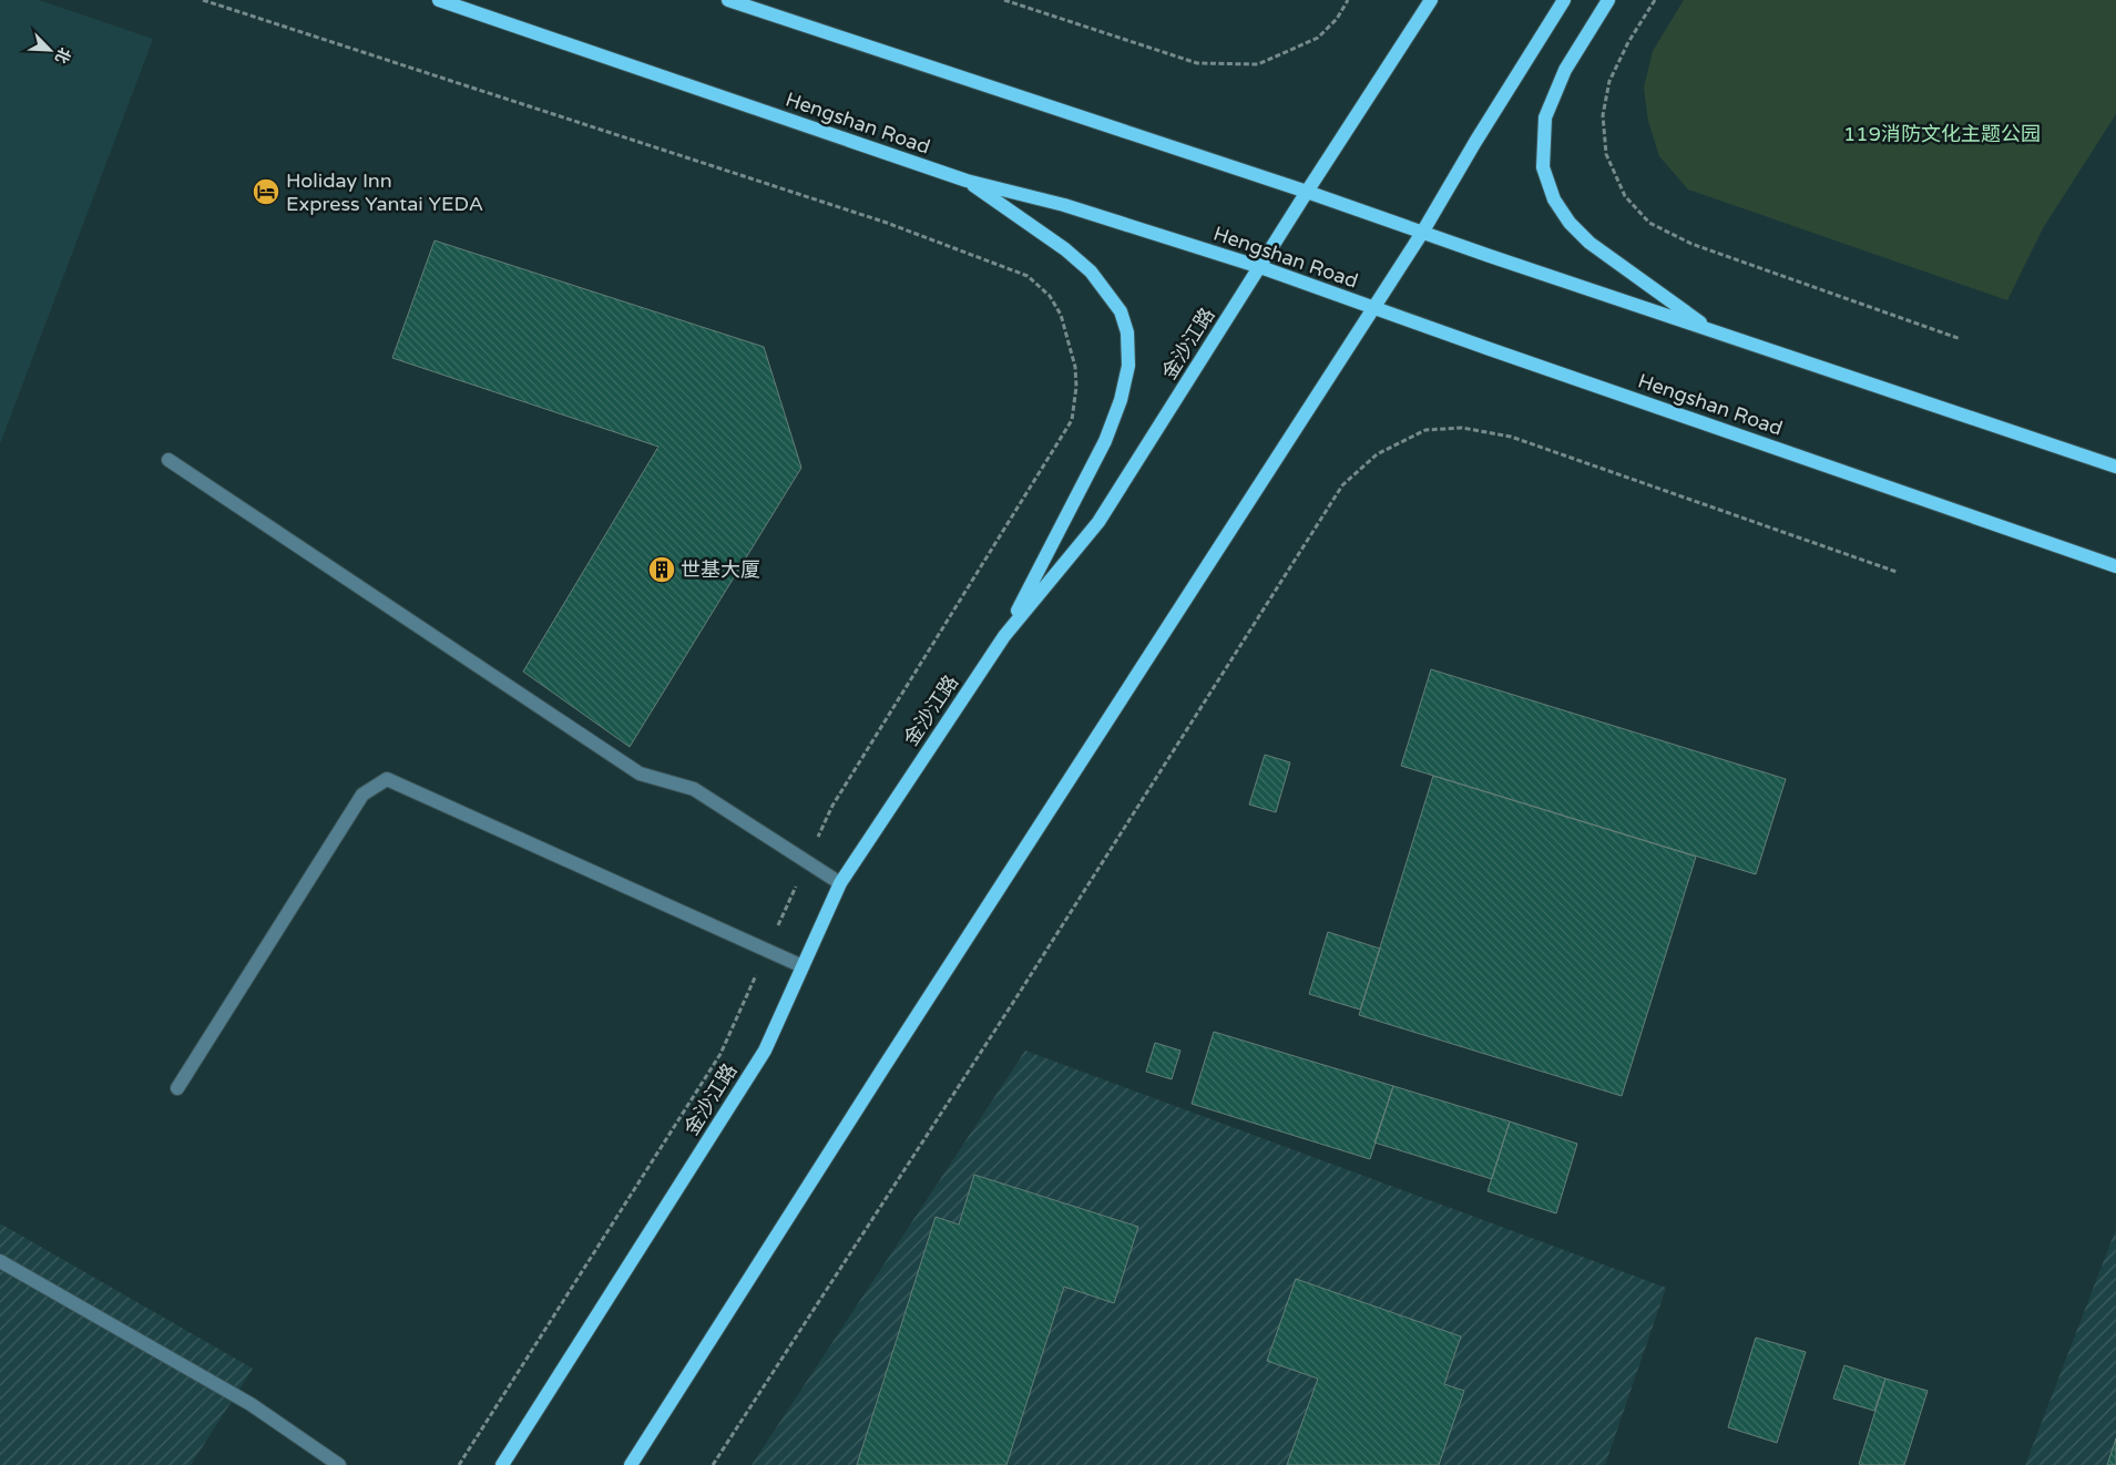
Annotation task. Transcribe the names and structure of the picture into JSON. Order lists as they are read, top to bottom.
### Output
{
  "streets": {
    "main road": ["Hengshan Road", "金沙江路"]
  },
  "crossings": [
    ["Hengshan Road", "金沙江路"]
  ],
  "parks": ["119消防文化主题公园"],
  "places": {
    "hotel": ["Holiday Inn Express Yantai YEDA"],
    "building": ["世基大厦"]
  },
  "north": "bottom right"
}
